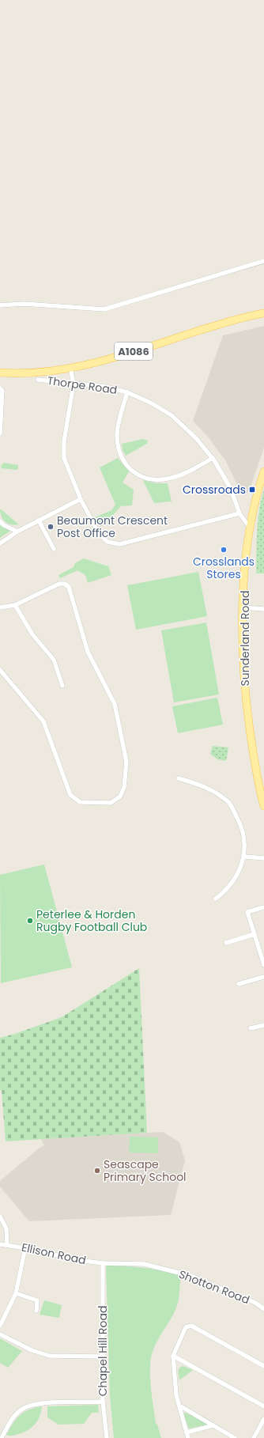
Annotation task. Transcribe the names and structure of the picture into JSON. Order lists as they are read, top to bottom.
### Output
{
  "streets": {
    "main road": ["A1086", "Thorpe Road", "Sunderland Road"],
    "street": ["Ellison Road", "Shotton Road", "Chapel Hill Road"]
  },
  "crossings": [
    ["Thorpe Road", "Sunderland Road"],
    ["Ellison Road", "Shotton Road"],
    ["Ellison Road", "Chapel Hill Road"]
  ],
  "places": {
    "transit": ["Crossroads"],
    "other": [
      "Beaumont Crescent Post Office",
      "Crosslands Stores",
      "Peterlee & Horden Rugby Football Club",
      "Seascape Primary School"
    ]
  }
}
